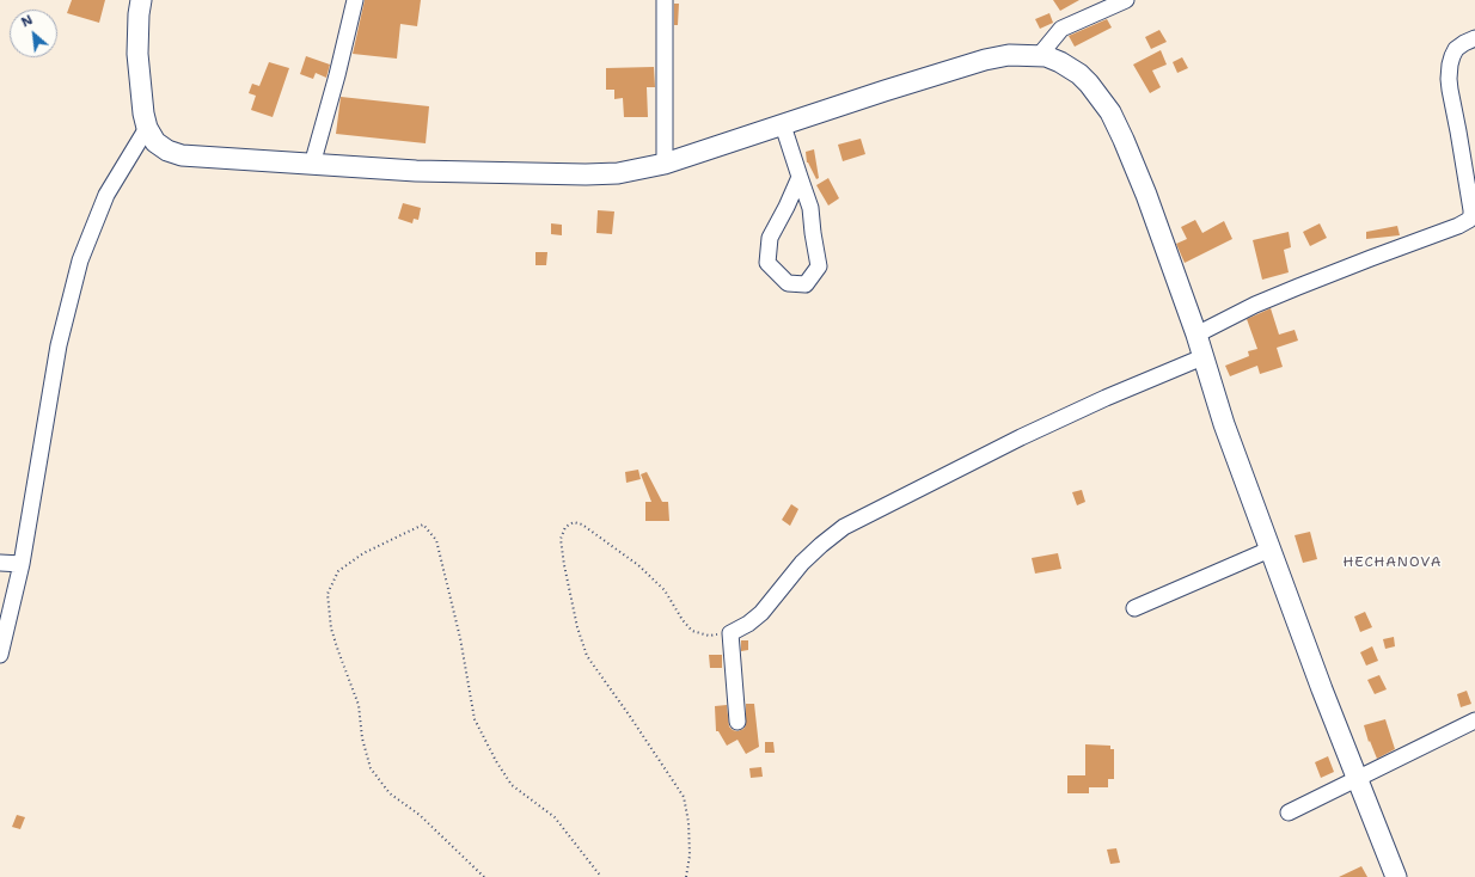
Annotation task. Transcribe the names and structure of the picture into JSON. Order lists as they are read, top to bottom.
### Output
{
  "districts": ["HECHANOVA"],
  "north": "top left"
}
